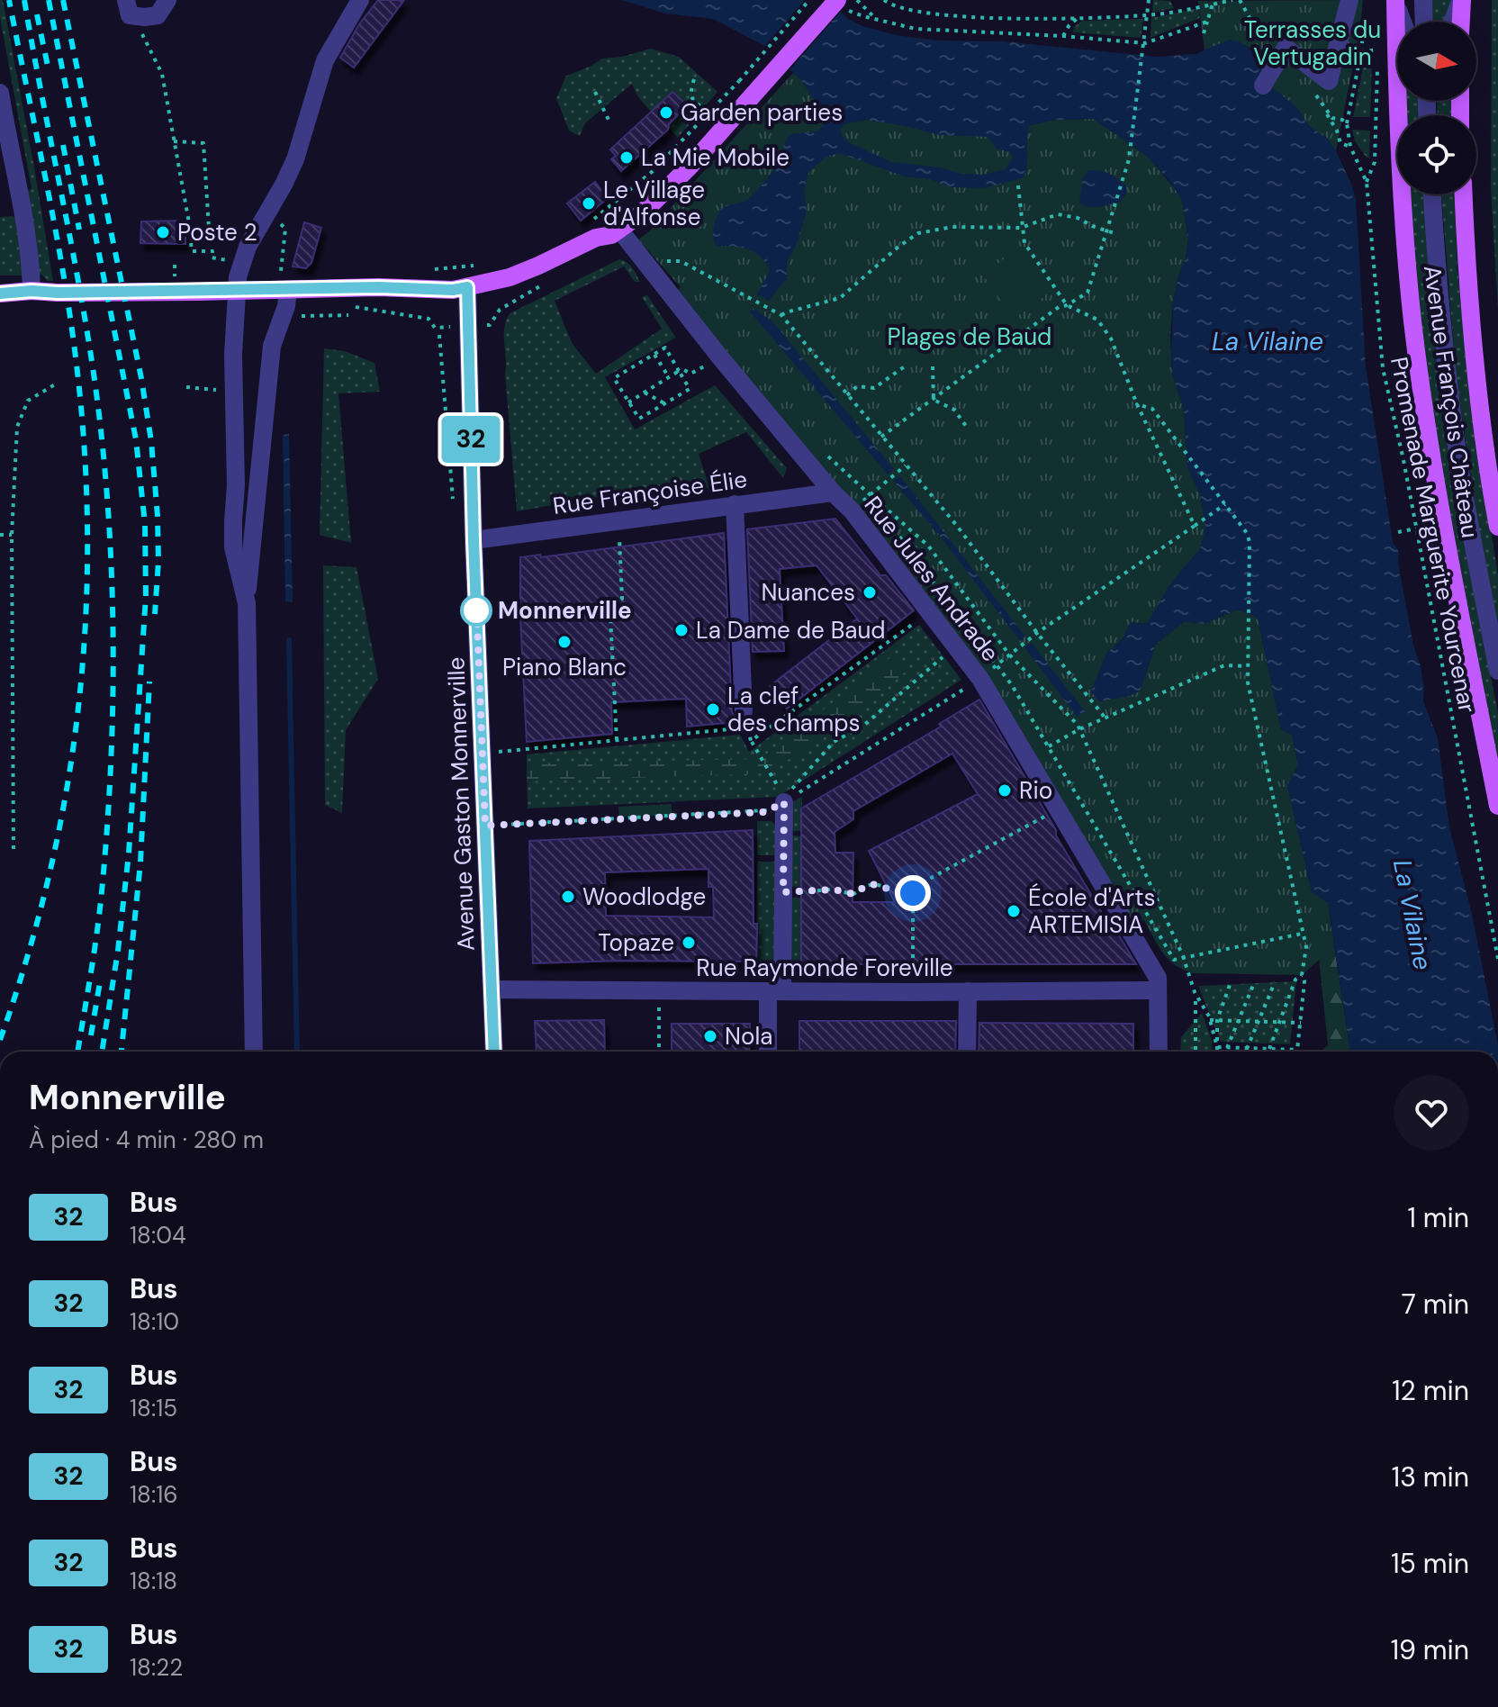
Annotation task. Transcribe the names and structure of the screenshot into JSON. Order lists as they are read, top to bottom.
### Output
{
  "streets": {
    "main road": ["Avenue François Château"],
    "street": [
      "Rue Françoise Élie",
      "Rue Jules Andrade",
      "Avenue Gaston Monnerville",
      "Rue Raymonde Foreville"
    ],
    "path": ["Promenade Marguerite Yourcenar"]
  },
  "crossings": [
    ["Rue Françoise Élie", "Rue Jules Andrade"],
    ["Rue Françoise Élie", "Avenue Gaston Monnerville"],
    ["Rue Jules Andrade", "Rue Raymonde Foreville"],
    ["Avenue Gaston Monnerville", "Rue Raymonde Foreville"]
  ],
  "water": ["La Vilaine"],
  "parks": ["Terrasses du Vertugadin", "Plages de Baud"],
  "places": [
    "Garden parties",
    "La Mie Mobile",
    "Le Village d'Alfonse",
    "Poste 2",
    "Nuances",
    "Monnerville",
    "La Dame de Baud",
    "Piano Blanc",
    "La clef des champs",
    "Rio",
    "Woodlodge",
    "École d'Arts ARTEMISIA",
    "Topaze",
    "Nola"
  ],
  "lines": ["bus line 32"],
  "north": "right",
  "page": {
    "on_map": "32",
    "heading": ["Monnerville", "À pied · 4 min · 280 m"],
    "list": [
      {
        "mark": "32",
        "name": "Bus",
        "note": "18:04",
        "value": "1 min"
      },
      {
        "mark": "32",
        "name": "Bus",
        "note": "18:10",
        "value": "7 min"
      },
      {
        "mark": "32",
        "name": "Bus",
        "note": "18:15",
        "value": "12 min"
      },
      {
        "mark": "32",
        "name": "Bus",
        "note": "18:16",
        "value": "13 min"
      },
      {
        "mark": "32",
        "name": "Bus",
        "note": "18:18",
        "value": "15 min"
      },
      {
        "mark": "32",
        "name": "Bus",
        "note": "18:22",
        "value": "19 min"
      }
    ]
  }
}
